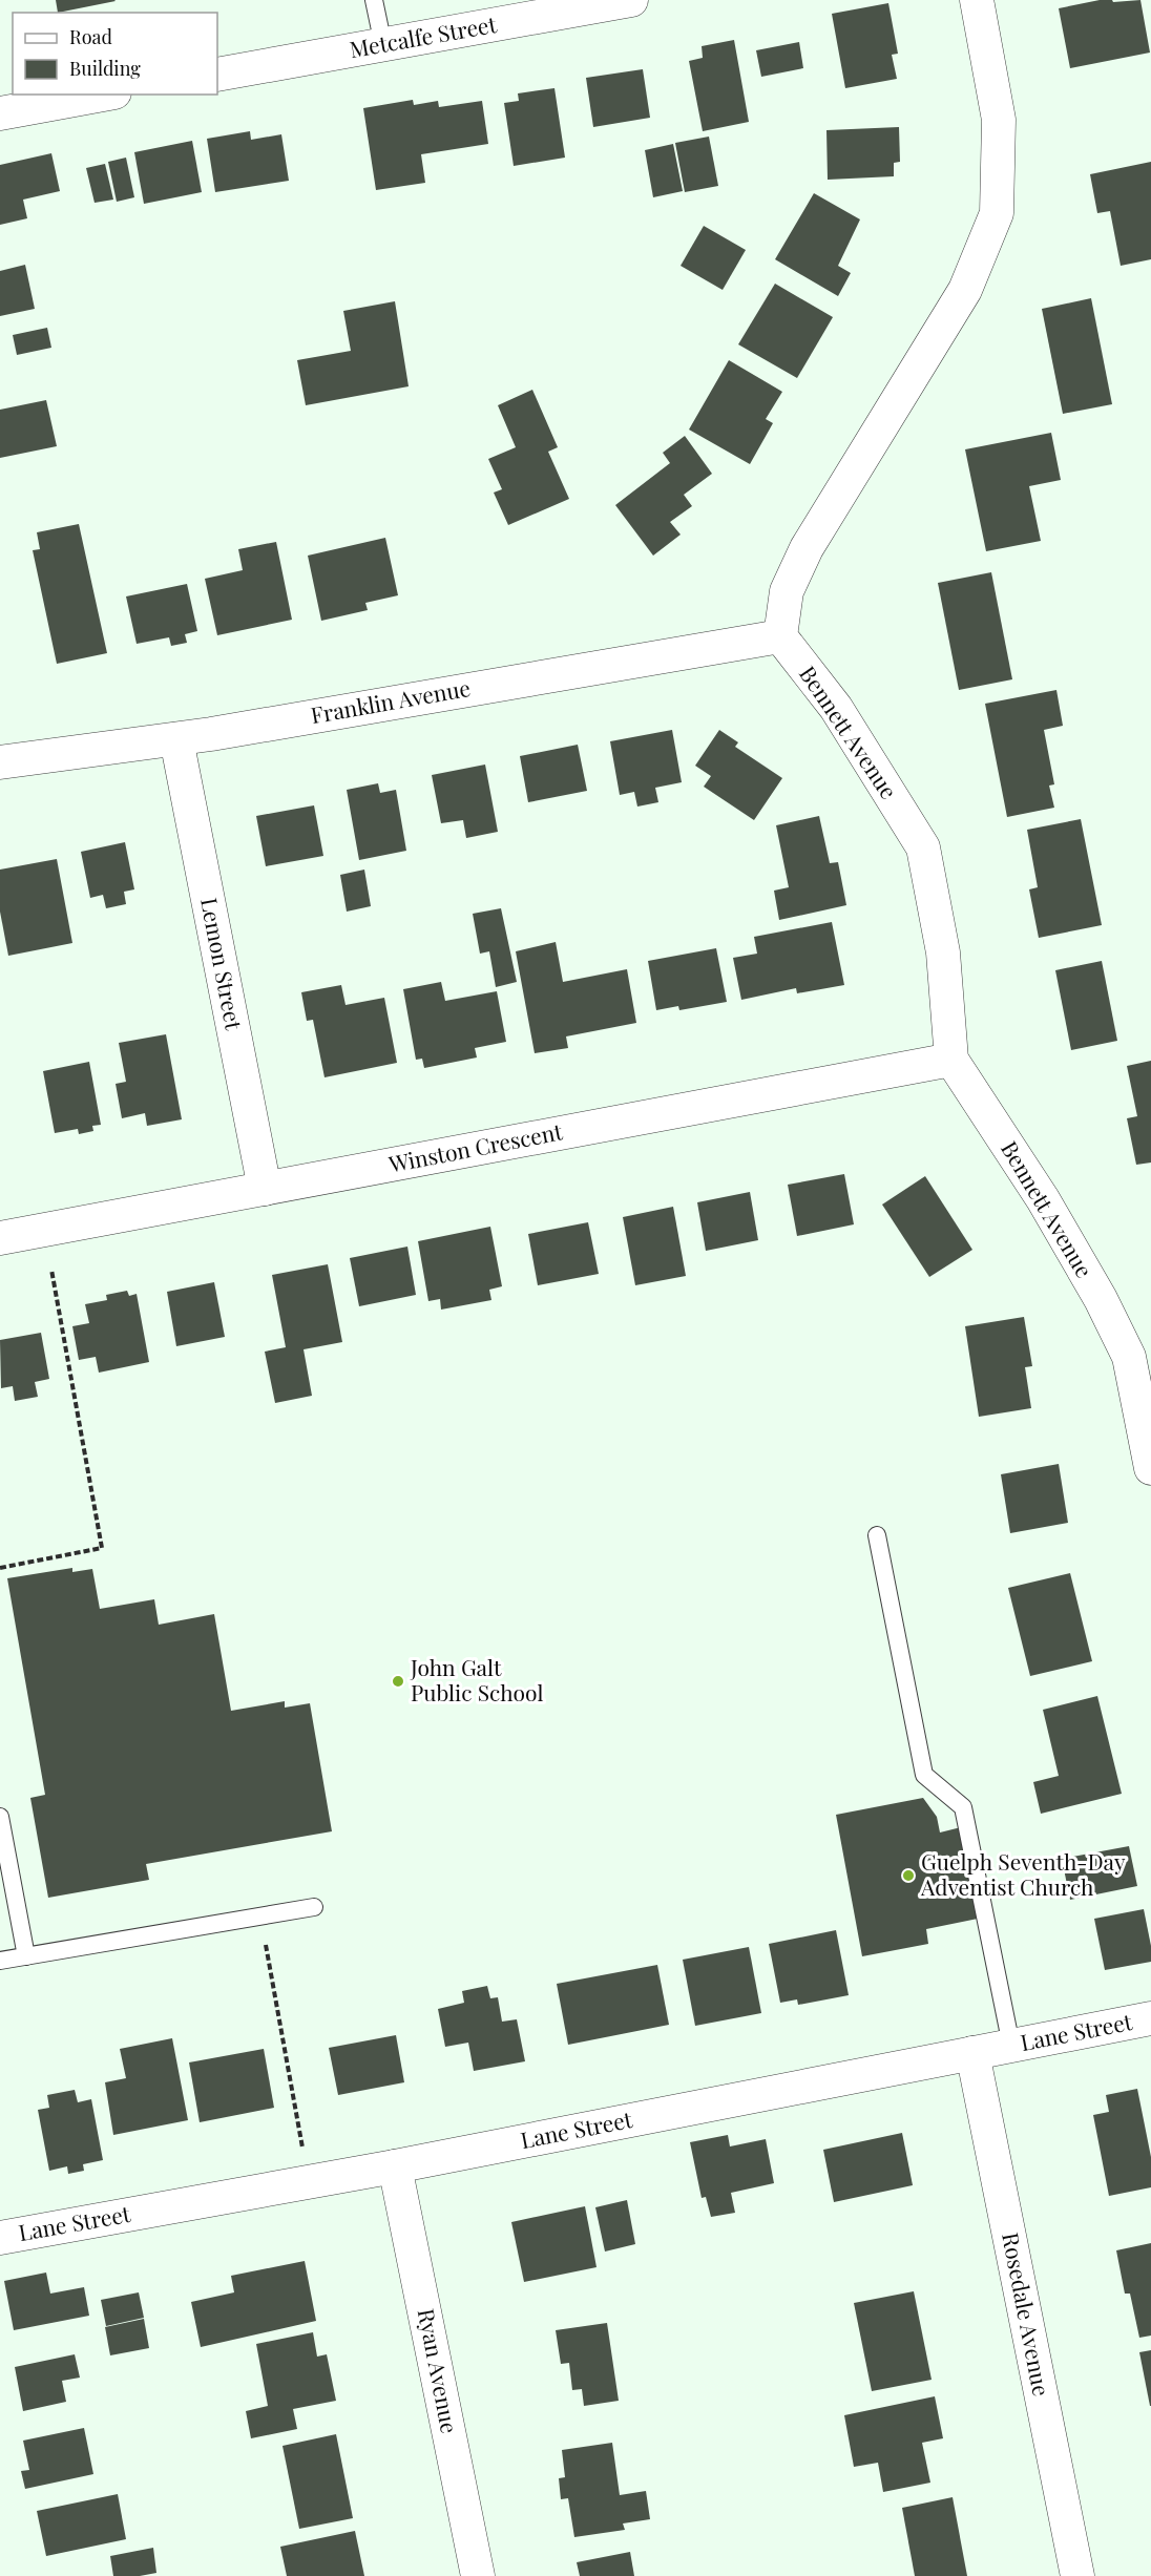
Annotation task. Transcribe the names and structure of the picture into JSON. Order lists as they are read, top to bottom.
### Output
{
  "streets": {
    "street": [
      "Metcalfe Street",
      "Franklin Avenue",
      "Bennett Avenue",
      "Lemon Street",
      "Winston Crescent",
      "Lane Street",
      "Rosedale Avenue",
      "Ryan Avenue"
    ]
  },
  "crossings": [
    ["Franklin Avenue", "Bennett Avenue"],
    ["Franklin Avenue", "Lemon Street"],
    ["Bennett Avenue", "Winston Crescent"],
    ["Lemon Street", "Winston Crescent"],
    ["Lane Street", "Rosedale Avenue"],
    ["Lane Street", "Ryan Avenue"]
  ],
  "places": ["John Galt Public School", "Guelph Seventh-Day Adventist Church"],
  "legend": ["Road", "Building"]
}
